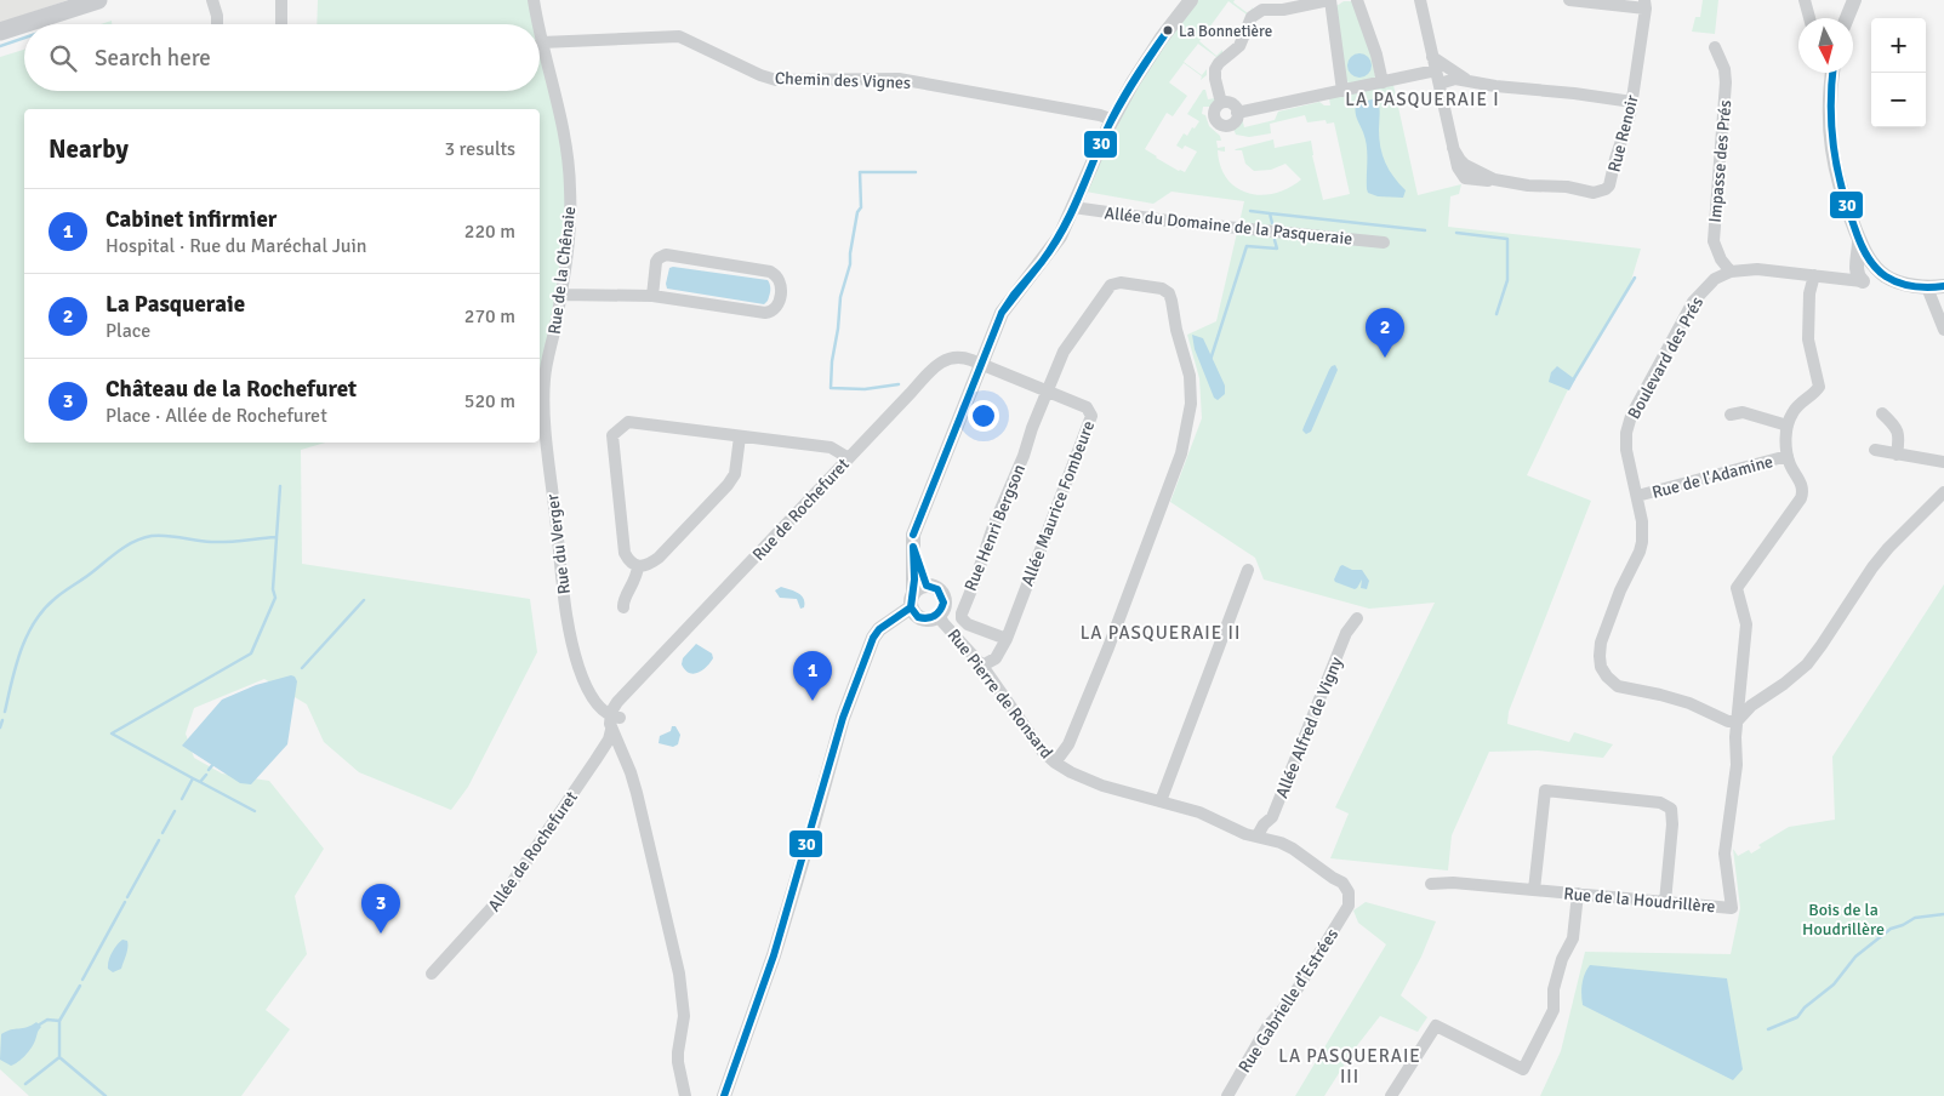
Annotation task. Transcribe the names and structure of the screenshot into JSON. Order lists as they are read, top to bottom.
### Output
{
  "streets": {
    "street": [
      "Chemin des Vignes",
      "Rue Renoir",
      "Impasse des Prés",
      "Allée du Domaine de la Pasqueraie",
      "Rue de la Chênaie",
      "Boulevard des Prés",
      "Rue de l'Adamine",
      "Allée Maurice Fombeure",
      "Rue de Rochefuret",
      "Rue Henri Bergson",
      "Rue du Verger",
      "Rue Pierre de Ronsard",
      "Allée Alfred de Vigny",
      "Allée de Rochefuret",
      "Rue de la Houdrillère",
      "Rue Gabrielle d’Estrées"
    ]
  },
  "crossings": [
    ["Chemin des Vignes", "Rue de la Chênaie"],
    ["Impasse des Prés", "Boulevard des Prés"],
    ["Rue de la Chênaie", "Rue du Verger"],
    ["Boulevard des Prés", "Rue de l'Adamine"],
    ["Boulevard des Prés", "Rue de la Houdrillère"],
    ["Allée Maurice Fombeure", "Rue de Rochefuret"],
    ["Allée Maurice Fombeure", "Rue Henri Bergson"],
    ["Allée Maurice Fombeure", "Rue Pierre de Ronsard"],
    ["Rue de Rochefuret", "Rue du Verger"],
    ["Rue Pierre de Ronsard", "Allée Alfred de Vigny"],
    ["Rue Pierre de Ronsard", "Rue Gabrielle d’Estrées"]
  ],
  "districts": ["LA PASQUERAIE I", "LA PASQUERAIE II", "LA PASQUERAIE III"],
  "parks": ["Bois de la Houdrillère"],
  "places": ["La Bonnetière"],
  "lines": ["transit line 30"],
  "north": "bottom",
  "page": {
    "map_buttons": ["+", "−"],
    "search": "Search here",
    "heading": ["Nearby", "3 results"],
    "list": [
      {
        "mark": "1",
        "name": "Cabinet infirmier",
        "note": "Hospital · Rue du Maréchal Juin",
        "value": "220 m"
      },
      {
        "mark": "2",
        "name": "La Pasqueraie",
        "note": "Place",
        "value": "270 m"
      },
      {
        "mark": "3",
        "name": "Château de la Rochefuret",
        "note": "Place · Allée de Rochefuret",
        "value": "520 m"
      }
    ],
    "pins": ["2", "1", "3"]
  }
}
